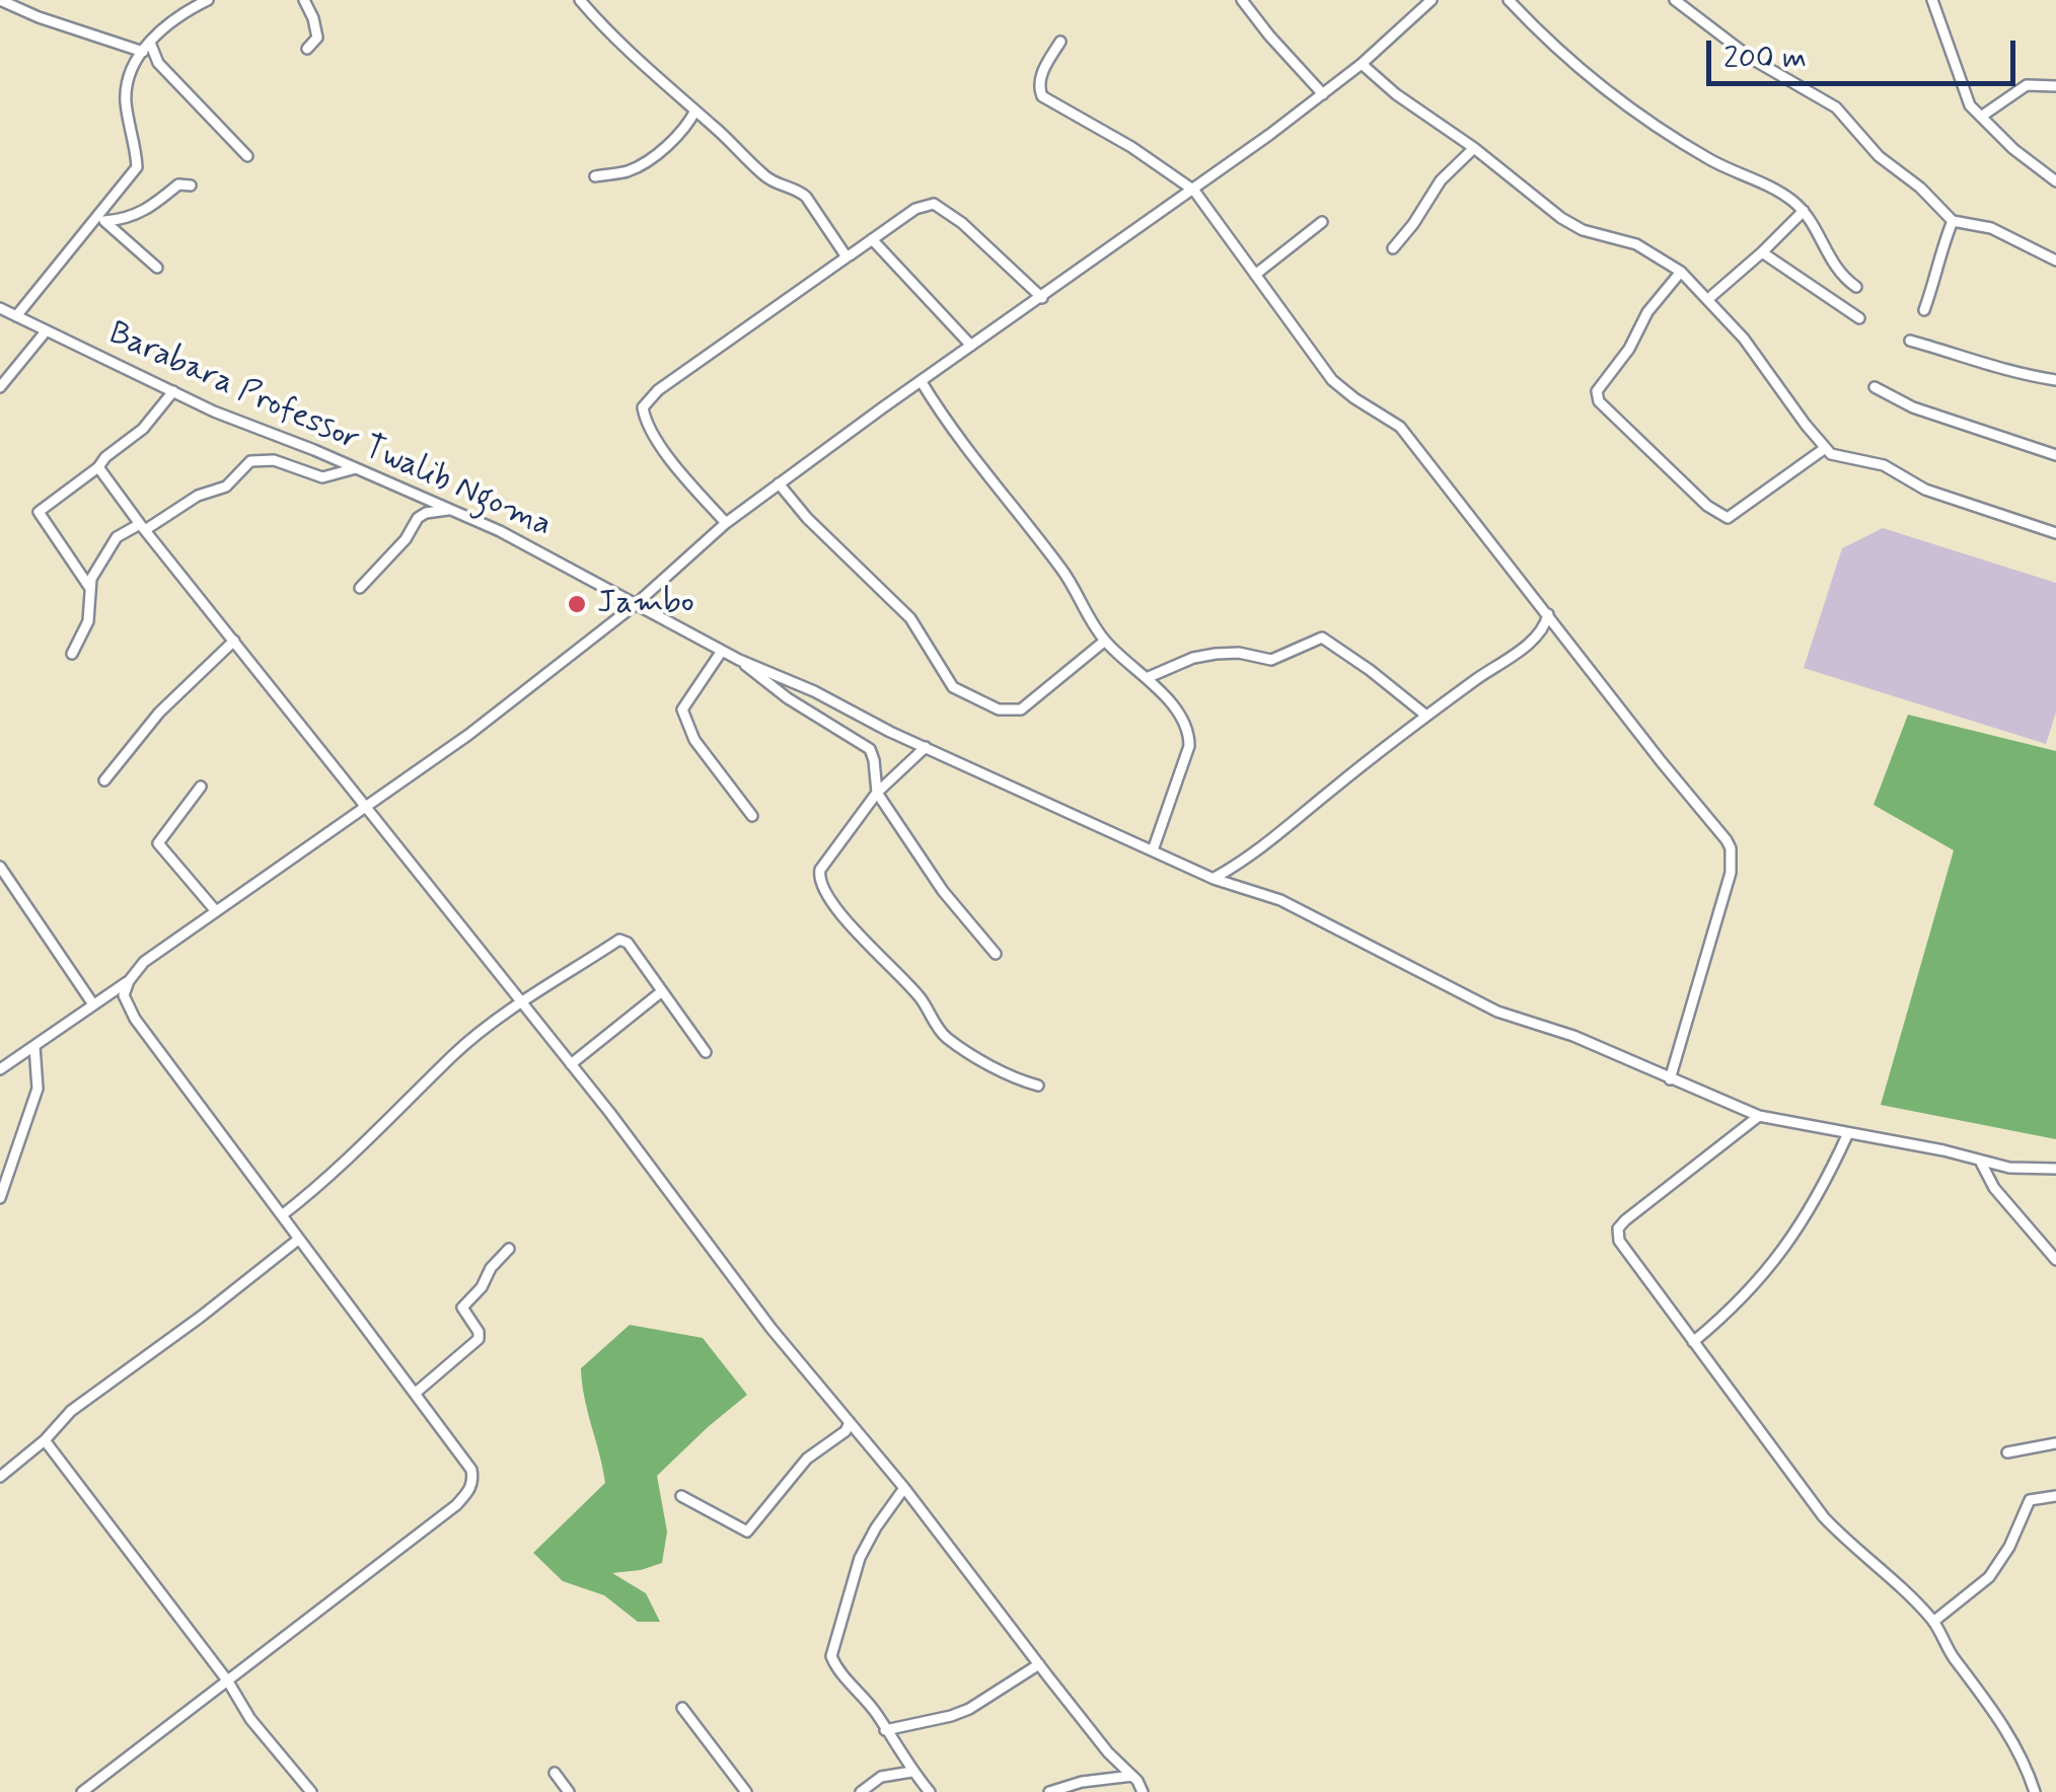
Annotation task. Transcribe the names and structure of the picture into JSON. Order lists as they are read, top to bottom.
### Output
{
  "streets": {
    "street": ["Barabara Professor Twalib Ngoma"]
  },
  "places": ["Jambo"],
  "scale_bar": "200 m"
}
